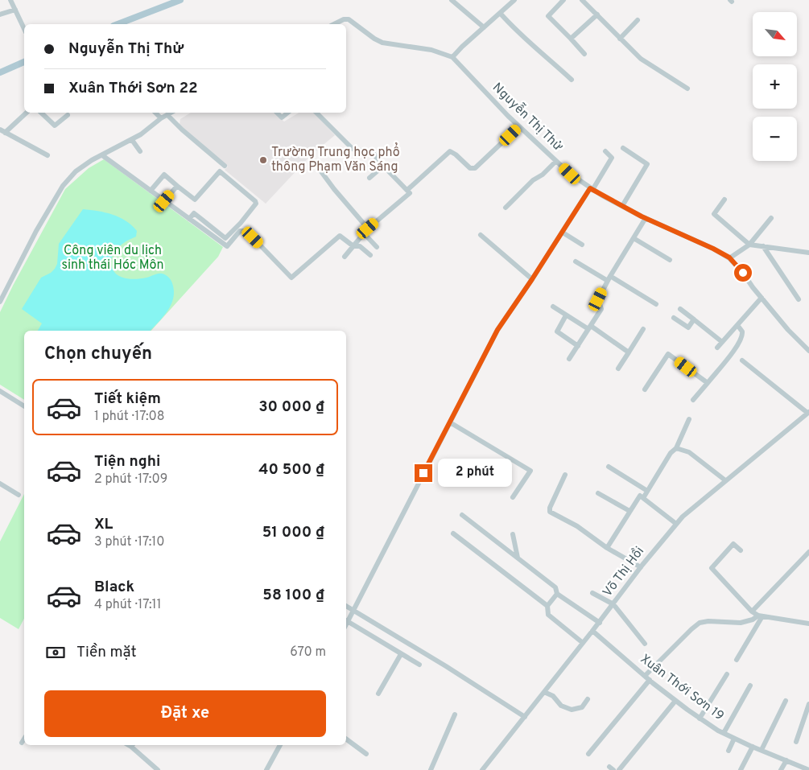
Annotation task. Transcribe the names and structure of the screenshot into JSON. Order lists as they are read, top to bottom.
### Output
{
  "streets": {
    "street": ["Nguyễn Thị Thử", "Võ Thị Hồi", "Xuân Thới Sơn 19"]
  },
  "crossings": [
    ["Võ Thị Hồi", "Xuân Thới Sơn 19"]
  ],
  "parks": ["Công viên du lịch sinh thái Hóc Môn"],
  "places": ["Trường Trung học phổ thông Phạm Văn Sáng"],
  "north": "bottom right",
  "page": {
    "map_buttons": ["+", "−"],
    "banner": ["Nguyễn Thị Thử", "Xuân Thới Sơn 22"],
    "heading": "Chọn chuyến",
    "list": [
      {
        "name": "Tiết kiệm",
        "note": "1 phút · 17:08",
        "value": "30 000 ₫"
      },
      {
        "name": "Tiện nghi",
        "note": "2 phút · 17:09",
        "value": "40 500 ₫"
      },
      {
        "name": "XL",
        "note": "3 phút · 17:10",
        "value": "51 000 ₫"
      },
      {
        "name": "Black",
        "note": "4 phút · 17:11",
        "value": "58 100 ₫"
      }
    ],
    "bubble": "2 phút",
    "pay": ["Tiền mặt", "670 m"],
    "buttons": "Đặt xe"
  }
}
